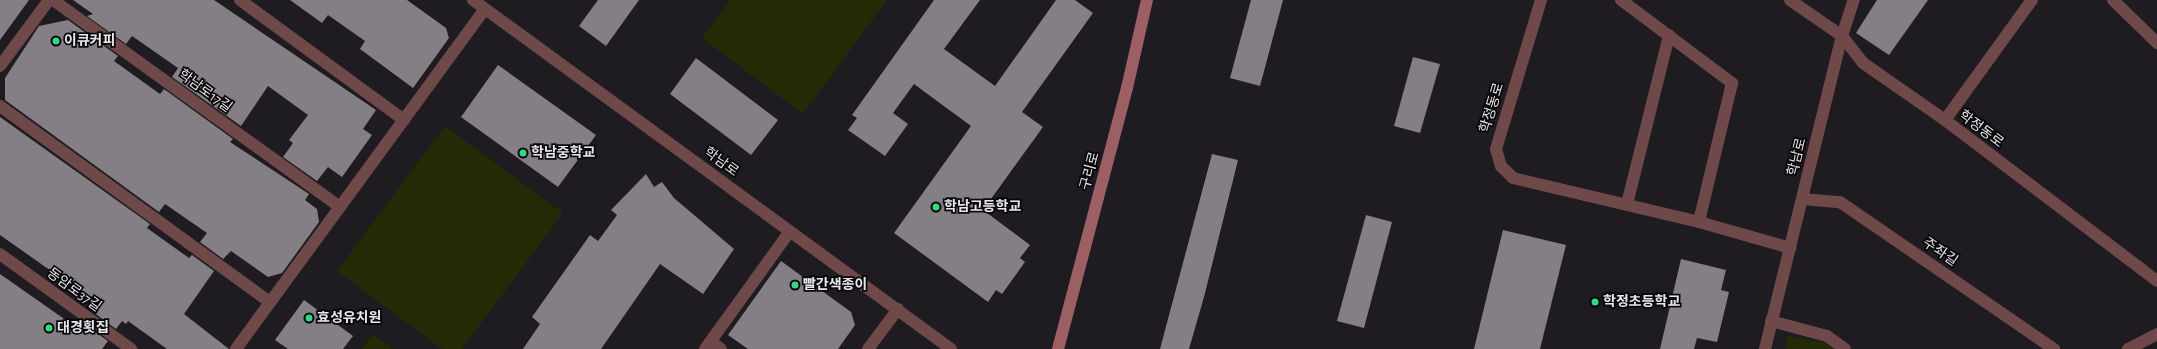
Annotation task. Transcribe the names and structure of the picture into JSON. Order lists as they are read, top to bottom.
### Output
{
  "streets": {
    "street": [
      "학남로17길",
      "학정동로",
      "학남로",
      "구리로",
      "주좌길",
      "동암로37길"
    ]
  },
  "crossings": [
    ["학정동로", "학남로"],
    ["학남로", "주좌길"]
  ],
  "places": [
    "이큐커피",
    "학남중학교",
    "학남고등학교",
    "빨간색종이",
    "학정초등학교",
    "효성유치원",
    "대경횟집"
  ]
}
